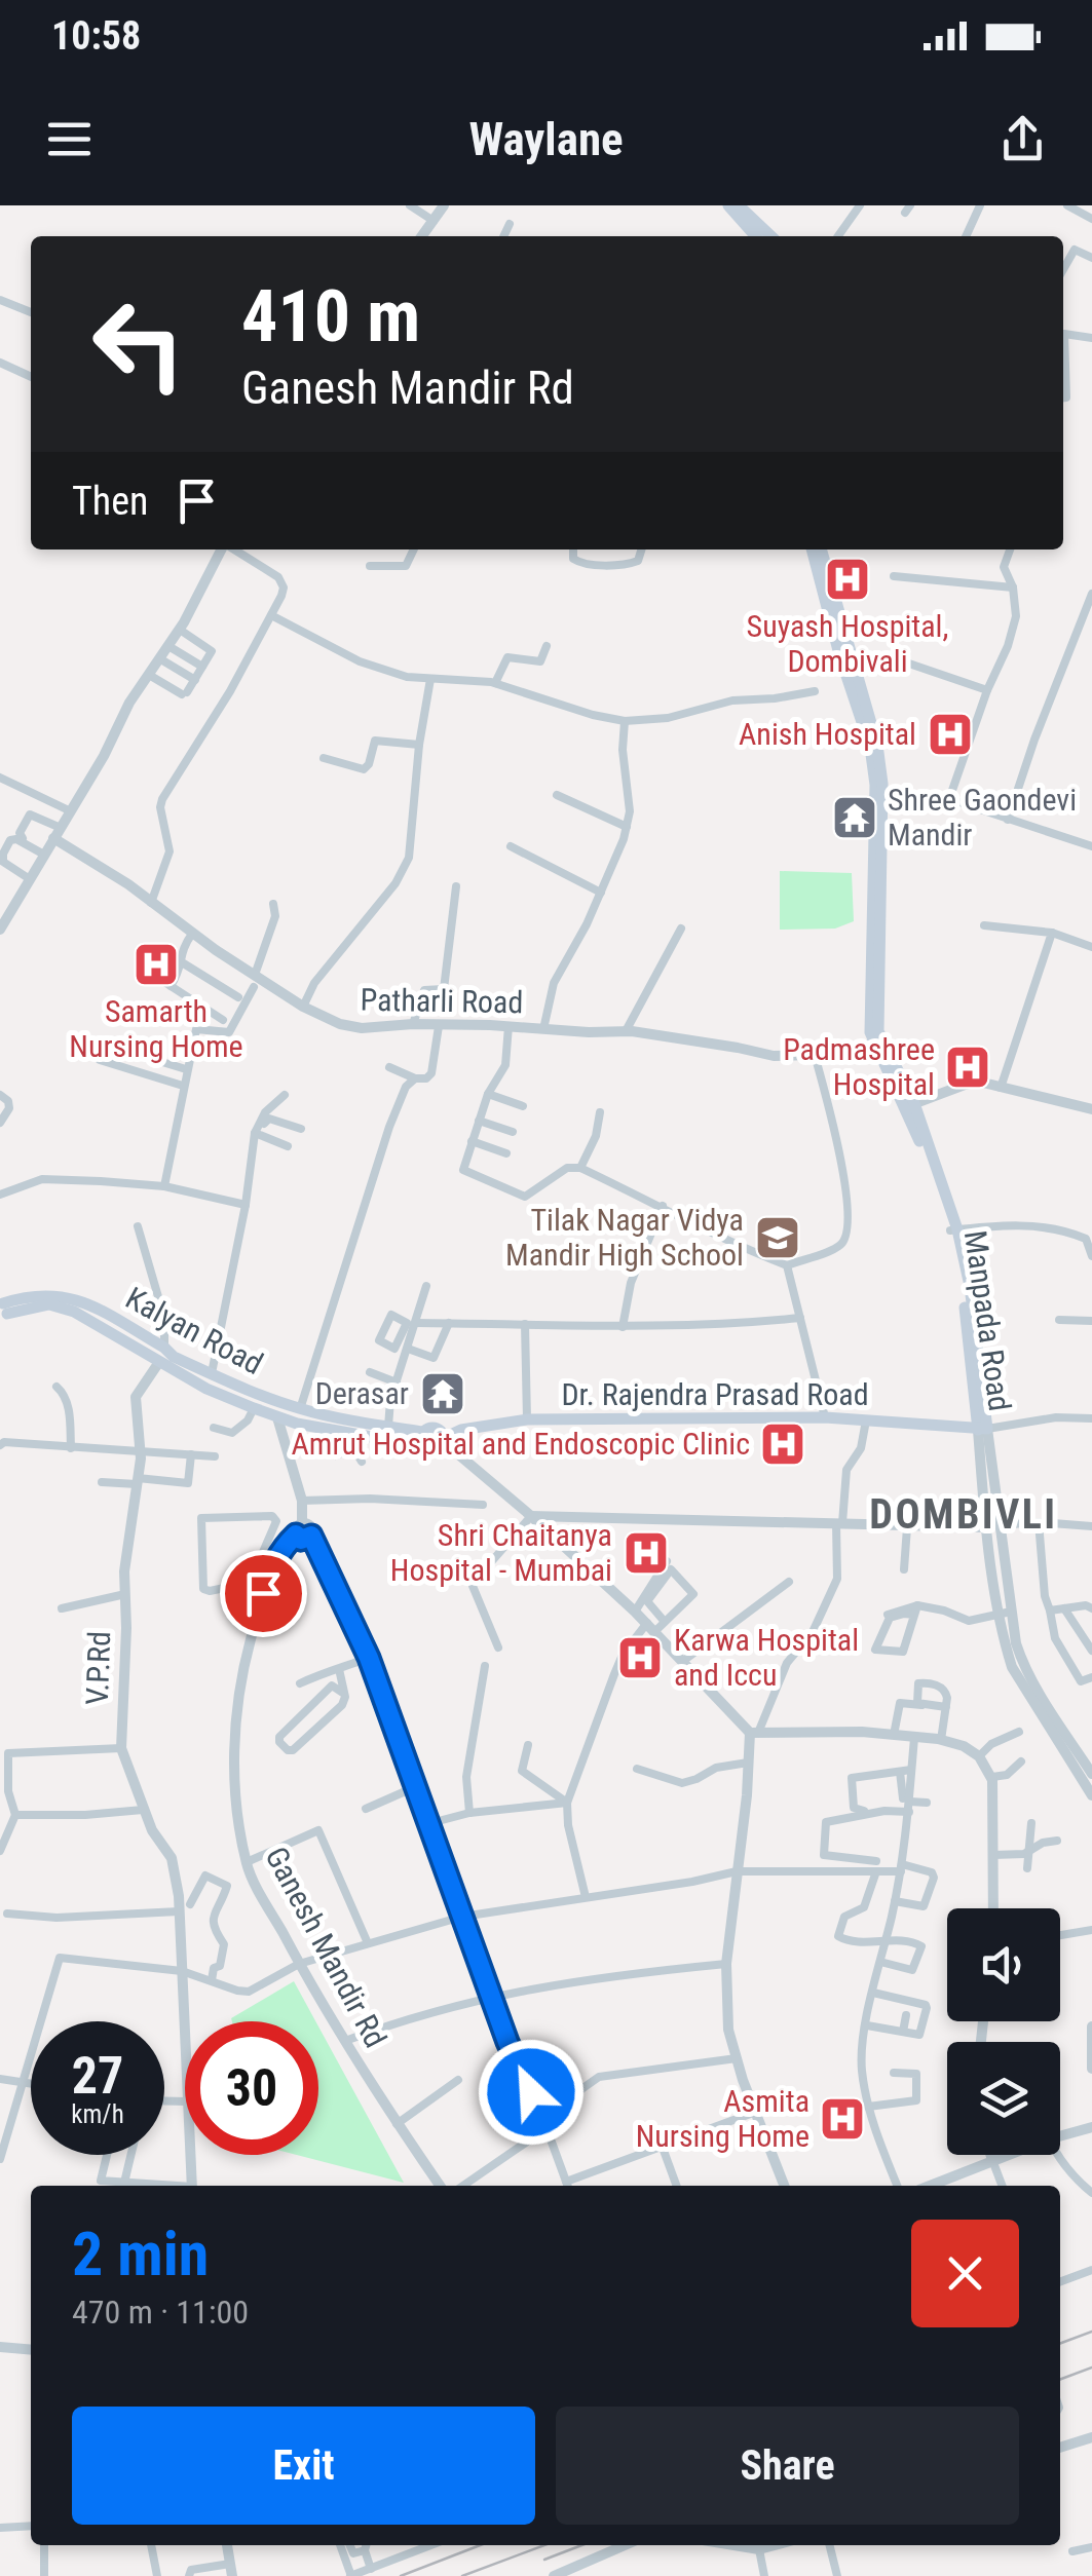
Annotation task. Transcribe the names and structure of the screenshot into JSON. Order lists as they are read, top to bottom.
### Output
{
  "streets": {
    "main road": ["Manpada Road", "Kalyan Road", "Dr. Rajendra Prasad Road"],
    "street": ["Patharli Road", "V.P.Rd", "Ganesh Mandir Rd"]
  },
  "crossings": [
    ["Patharli Road", "Manpada Road"],
    ["Manpada Road", "Dr. Rajendra Prasad Road"],
    ["Kalyan Road", "Dr. Rajendra Prasad Road"],
    ["Kalyan Road", "V.P.Rd"]
  ],
  "districts": ["DOMBIVLI"],
  "places": {
    "hospital": [
      "Suyash Hospital, Dombivali",
      "Anish Hospital",
      "Samarth Nursing Home",
      "Padmashree Hospital",
      "Amrut Hospital and Endoscopic Clinic",
      "Shri Chaitanya Hospital - Mumbai",
      "Karwa Hospital and Iccu",
      "Asmita Nursing Home"
    ],
    "temple": ["Shree Gaondevi Mandir", "Derasar"],
    "school or university": ["Tilak Nagar Vidya Mandir High School"]
  },
  "page": {
    "status": "10:58",
    "header": "Waylane",
    "turn": ["410 m", "Ganesh Mandir Rd"],
    "then": "Then",
    "speed": "27 km/h",
    "limit": "30",
    "heading": ["2 min", "470 m · 11:00"],
    "buttons": ["Exit", "Share"]
  }
}
